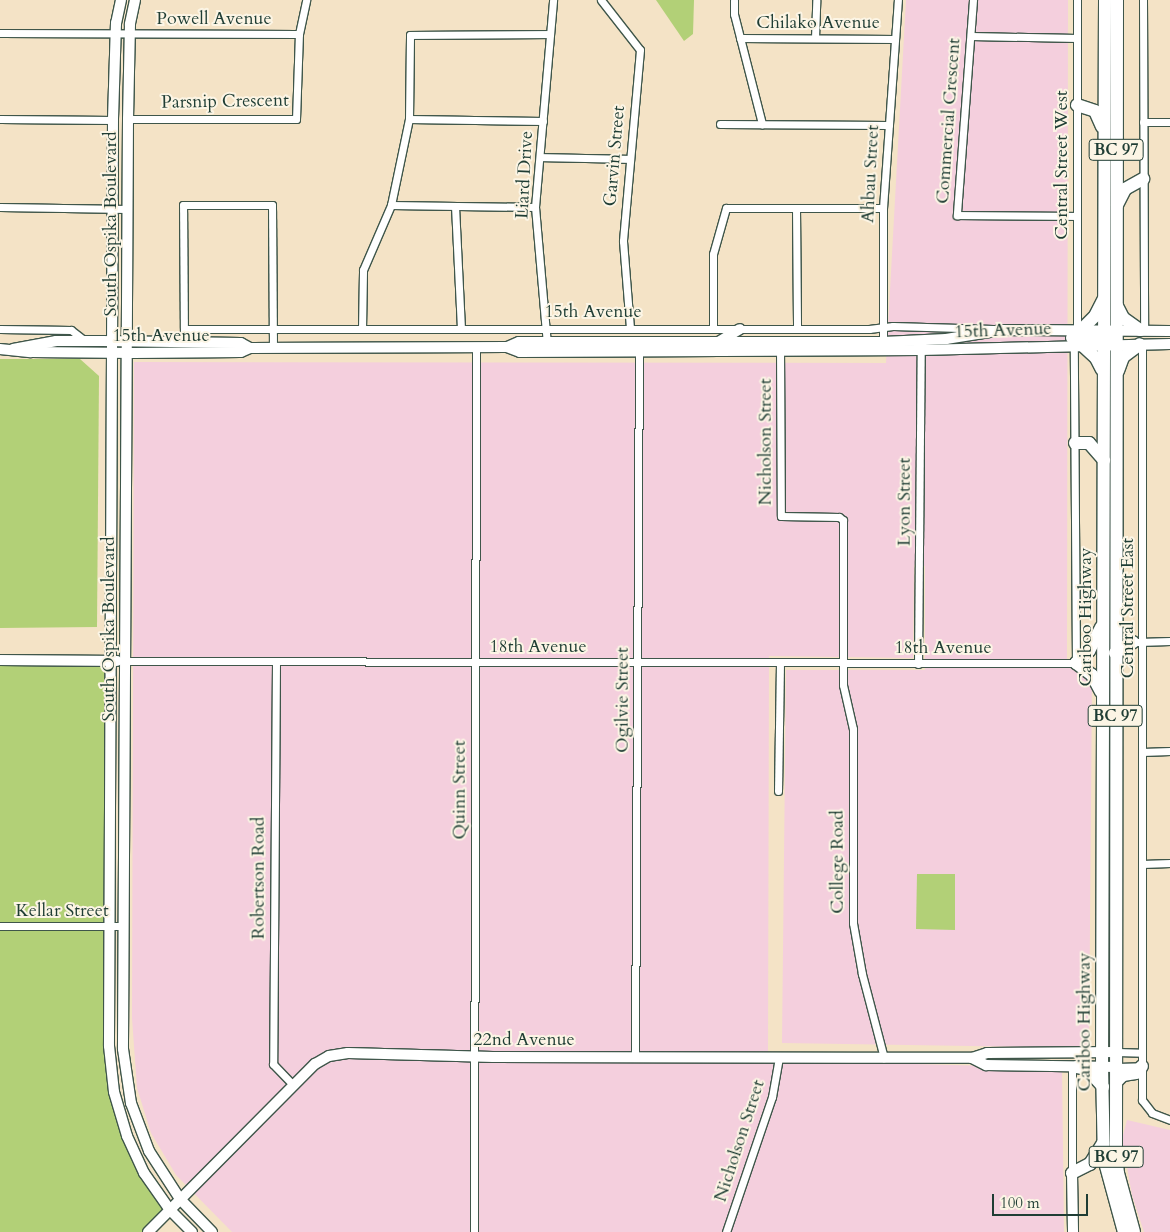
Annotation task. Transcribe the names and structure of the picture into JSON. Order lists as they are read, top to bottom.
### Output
{
  "streets": {
    "highway": ["BC 97", "Cariboo Highway"],
    "main road": [
      "South Ospika Boulevard",
      "15th Avenue",
      "18th Avenue",
      "22nd Avenue"
    ],
    "street": [
      "Powell Avenue",
      "Chilako Avenue",
      "Parsnip Crescent",
      "Commercial Crescent",
      "Garvin Street",
      "Central Street West",
      "Ahbau Street",
      "Liard Drive",
      "Nicholson Street",
      "Lyon Street",
      "Central Street East",
      "Ogilvie Street",
      "Quinn Street",
      "College Road",
      "Robertson Road",
      "Kellar Street"
    ]
  },
  "crossings": [
    ["Powell Avenue", "Parsnip Crescent"],
    ["Powell Avenue", "South Ospika Boulevard"],
    ["Chilako Avenue", "Ahbau Street"],
    ["Parsnip Crescent", "South Ospika Boulevard"],
    ["Commercial Crescent", "Central Street West"],
    ["Garvin Street", "15th Avenue"],
    ["Central Street West", "15th Avenue"],
    ["Central Street West", "18th Avenue"],
    ["Ahbau Street", "15th Avenue"],
    ["Liard Drive", "15th Avenue"],
    ["South Ospika Boulevard", "15th Avenue"],
    ["South Ospika Boulevard", "18th Avenue"],
    ["South Ospika Boulevard", "Kellar Street"],
    ["South Ospika Boulevard", "22nd Avenue"],
    ["15th Avenue", "Nicholson Street"],
    ["15th Avenue", "Lyon Street"],
    ["15th Avenue", "Ogilvie Street"],
    ["15th Avenue", "Quinn Street"],
    ["Nicholson Street", "18th Avenue"],
    ["Nicholson Street", "College Road"],
    ["Nicholson Street", "22nd Avenue"],
    ["Lyon Street", "18th Avenue"],
    ["Central Street East", "22nd Avenue"],
    ["Cariboo Highway", "22nd Avenue"],
    ["18th Avenue", "Ogilvie Street"],
    ["18th Avenue", "Quinn Street"],
    ["18th Avenue", "College Road"],
    ["18th Avenue", "Robertson Road"],
    ["Ogilvie Street", "22nd Avenue"],
    ["Quinn Street", "22nd Avenue"],
    ["College Road", "22nd Avenue"],
    ["Robertson Road", "22nd Avenue"]
  ],
  "scale_bar": "100 m"
}
